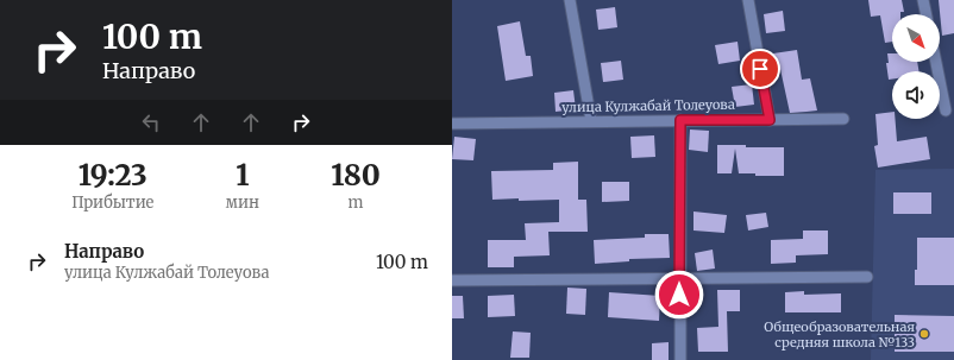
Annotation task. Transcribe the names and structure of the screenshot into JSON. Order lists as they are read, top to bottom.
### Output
{
  "streets": {
    "street": ["улица Кулжабай Толеуова"]
  },
  "places": ["Общеобразовательная средняя школа №133"],
  "north": "bottom right",
  "page": {
    "turn": ["100 m", "Направо"],
    "eta": [
      "19:23",
      "Прибытие",
      "1",
      "мин",
      "180",
      "m"
    ],
    "list": [
      {
        "name": "Направо",
        "note": "улица Кулжабай Толеуова",
        "value": "100 m"
      }
    ]
  }
}
